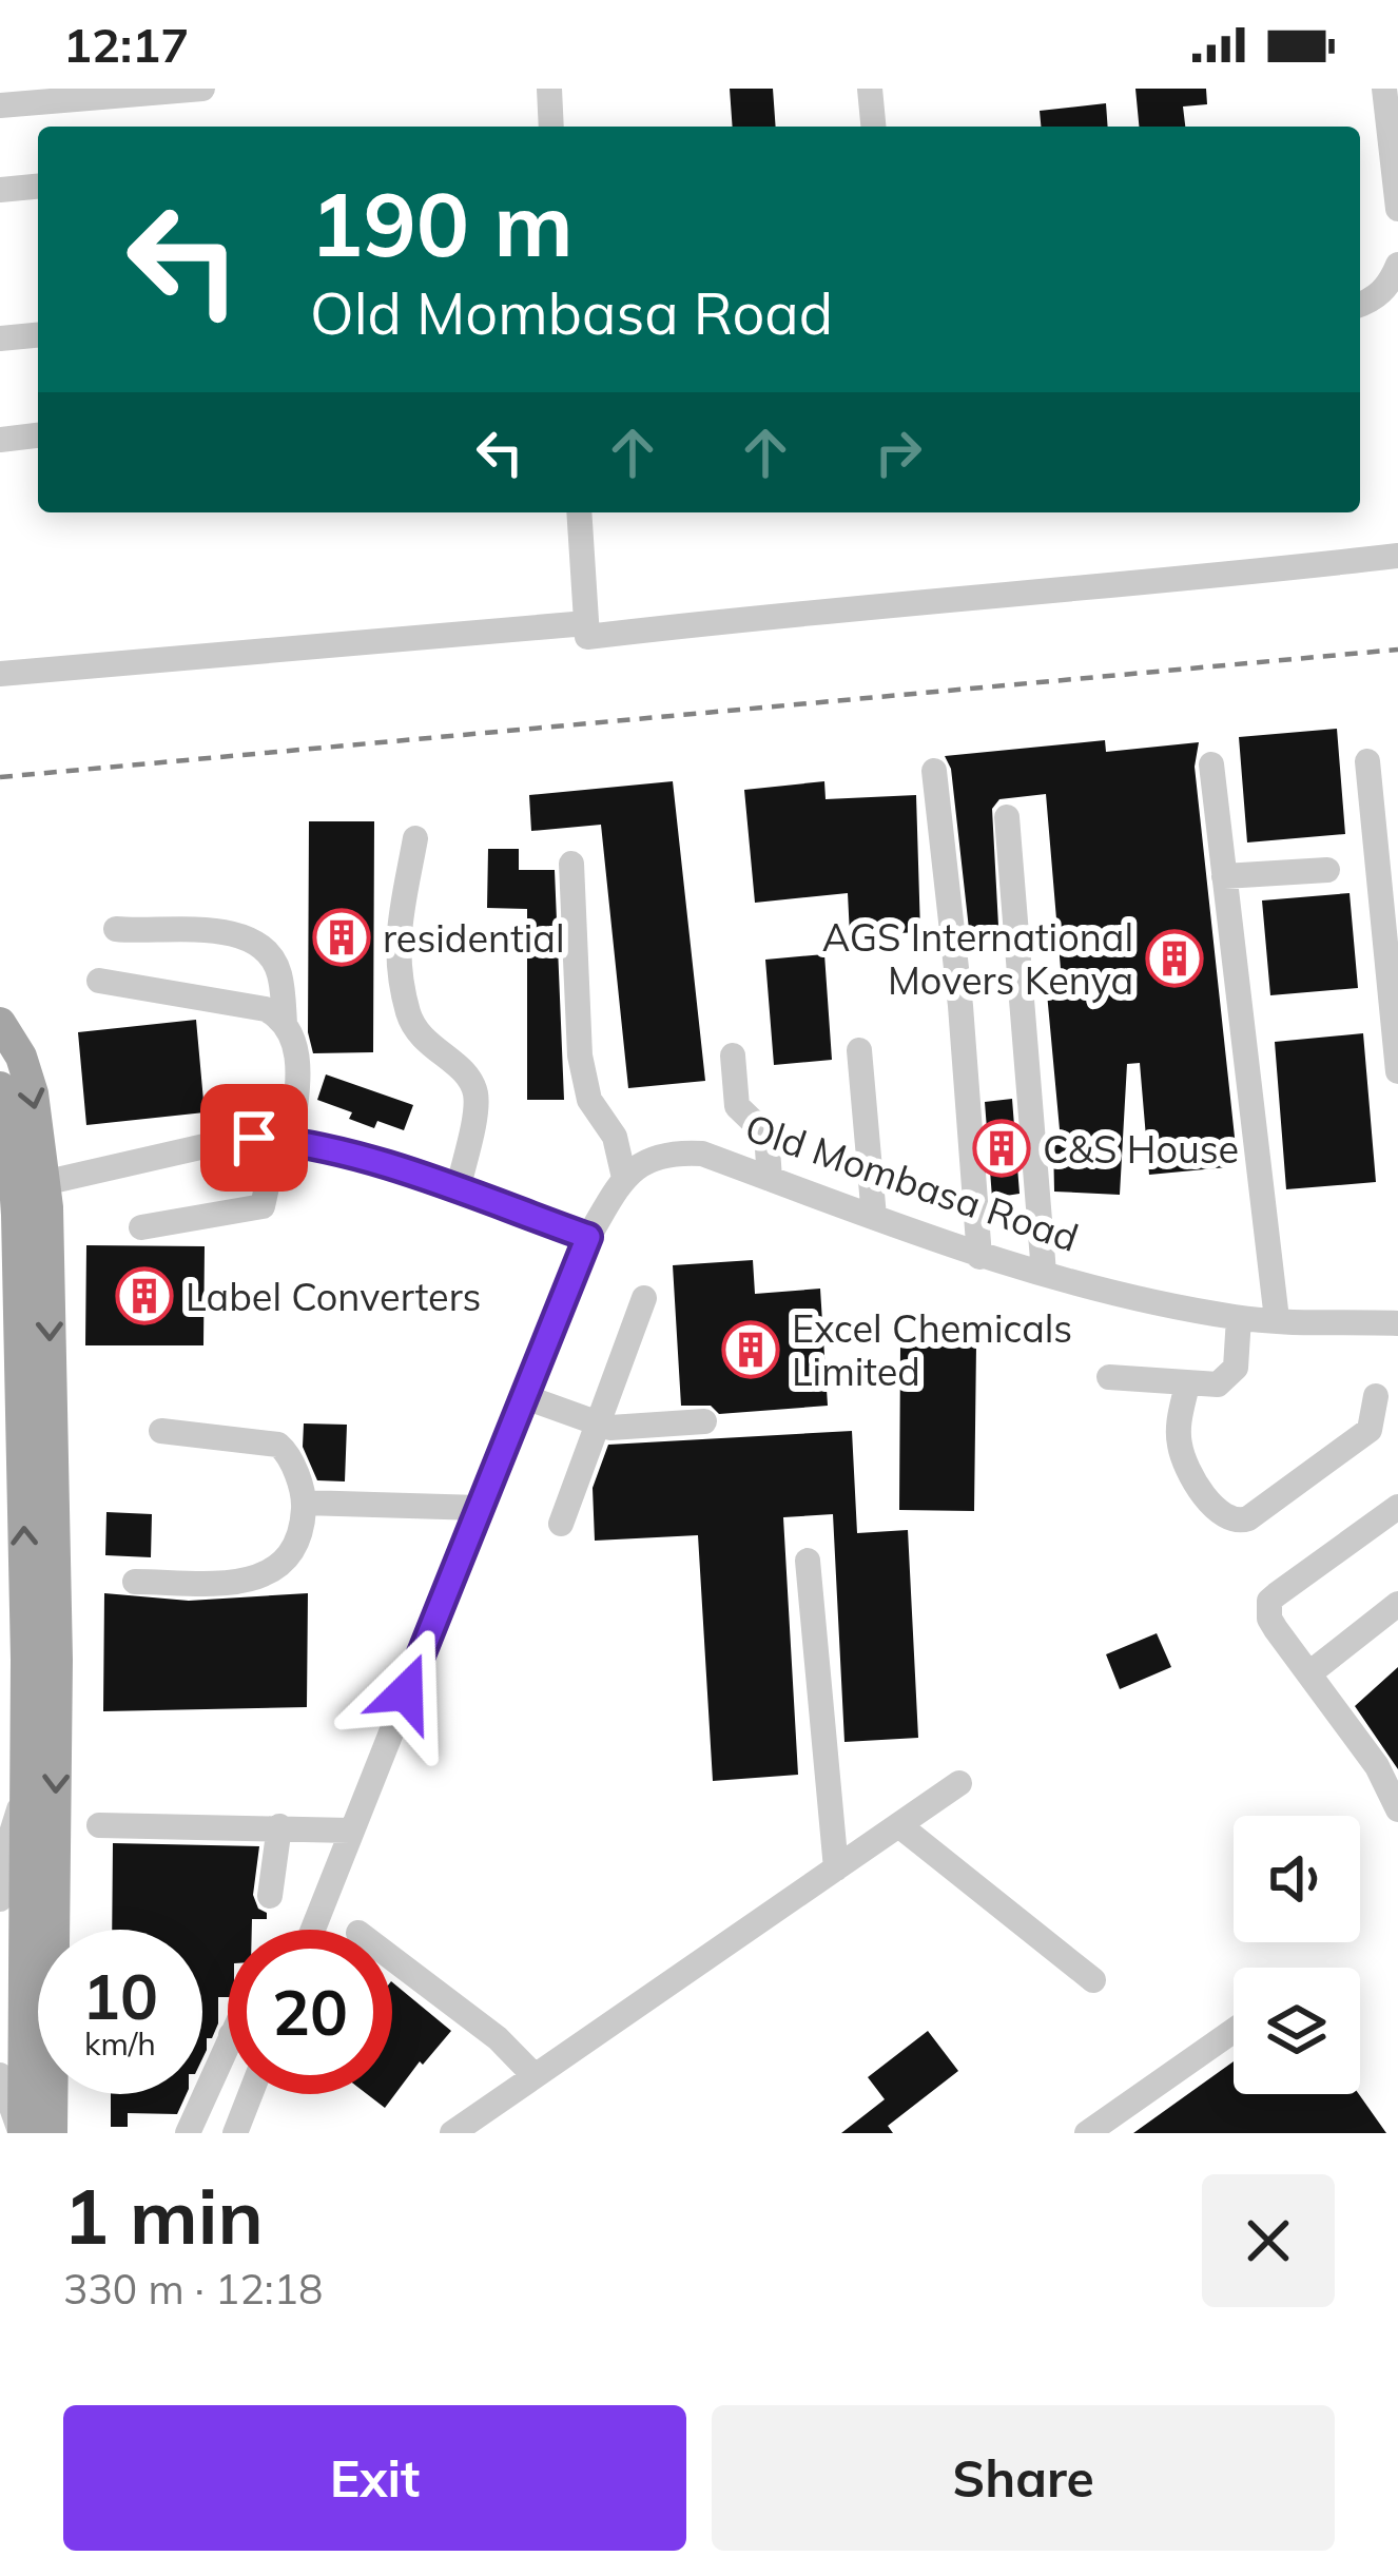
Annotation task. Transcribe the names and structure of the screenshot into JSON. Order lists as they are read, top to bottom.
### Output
{
  "streets": {
    "lane": ["Old Mombasa Road"]
  },
  "places": {
    "building": [
      "residential",
      "AGS International Movers Kenya",
      "C&S House",
      "Label Converters",
      "Excel Chemicals Limited"
    ]
  },
  "page": {
    "status": "12:17",
    "turn": ["190 m", "Old Mombasa Road"],
    "speed": "10 km/h",
    "limit": "20",
    "heading": ["1 min", "330 m · 12:18"],
    "buttons": ["Exit", "Share"]
  }
}
